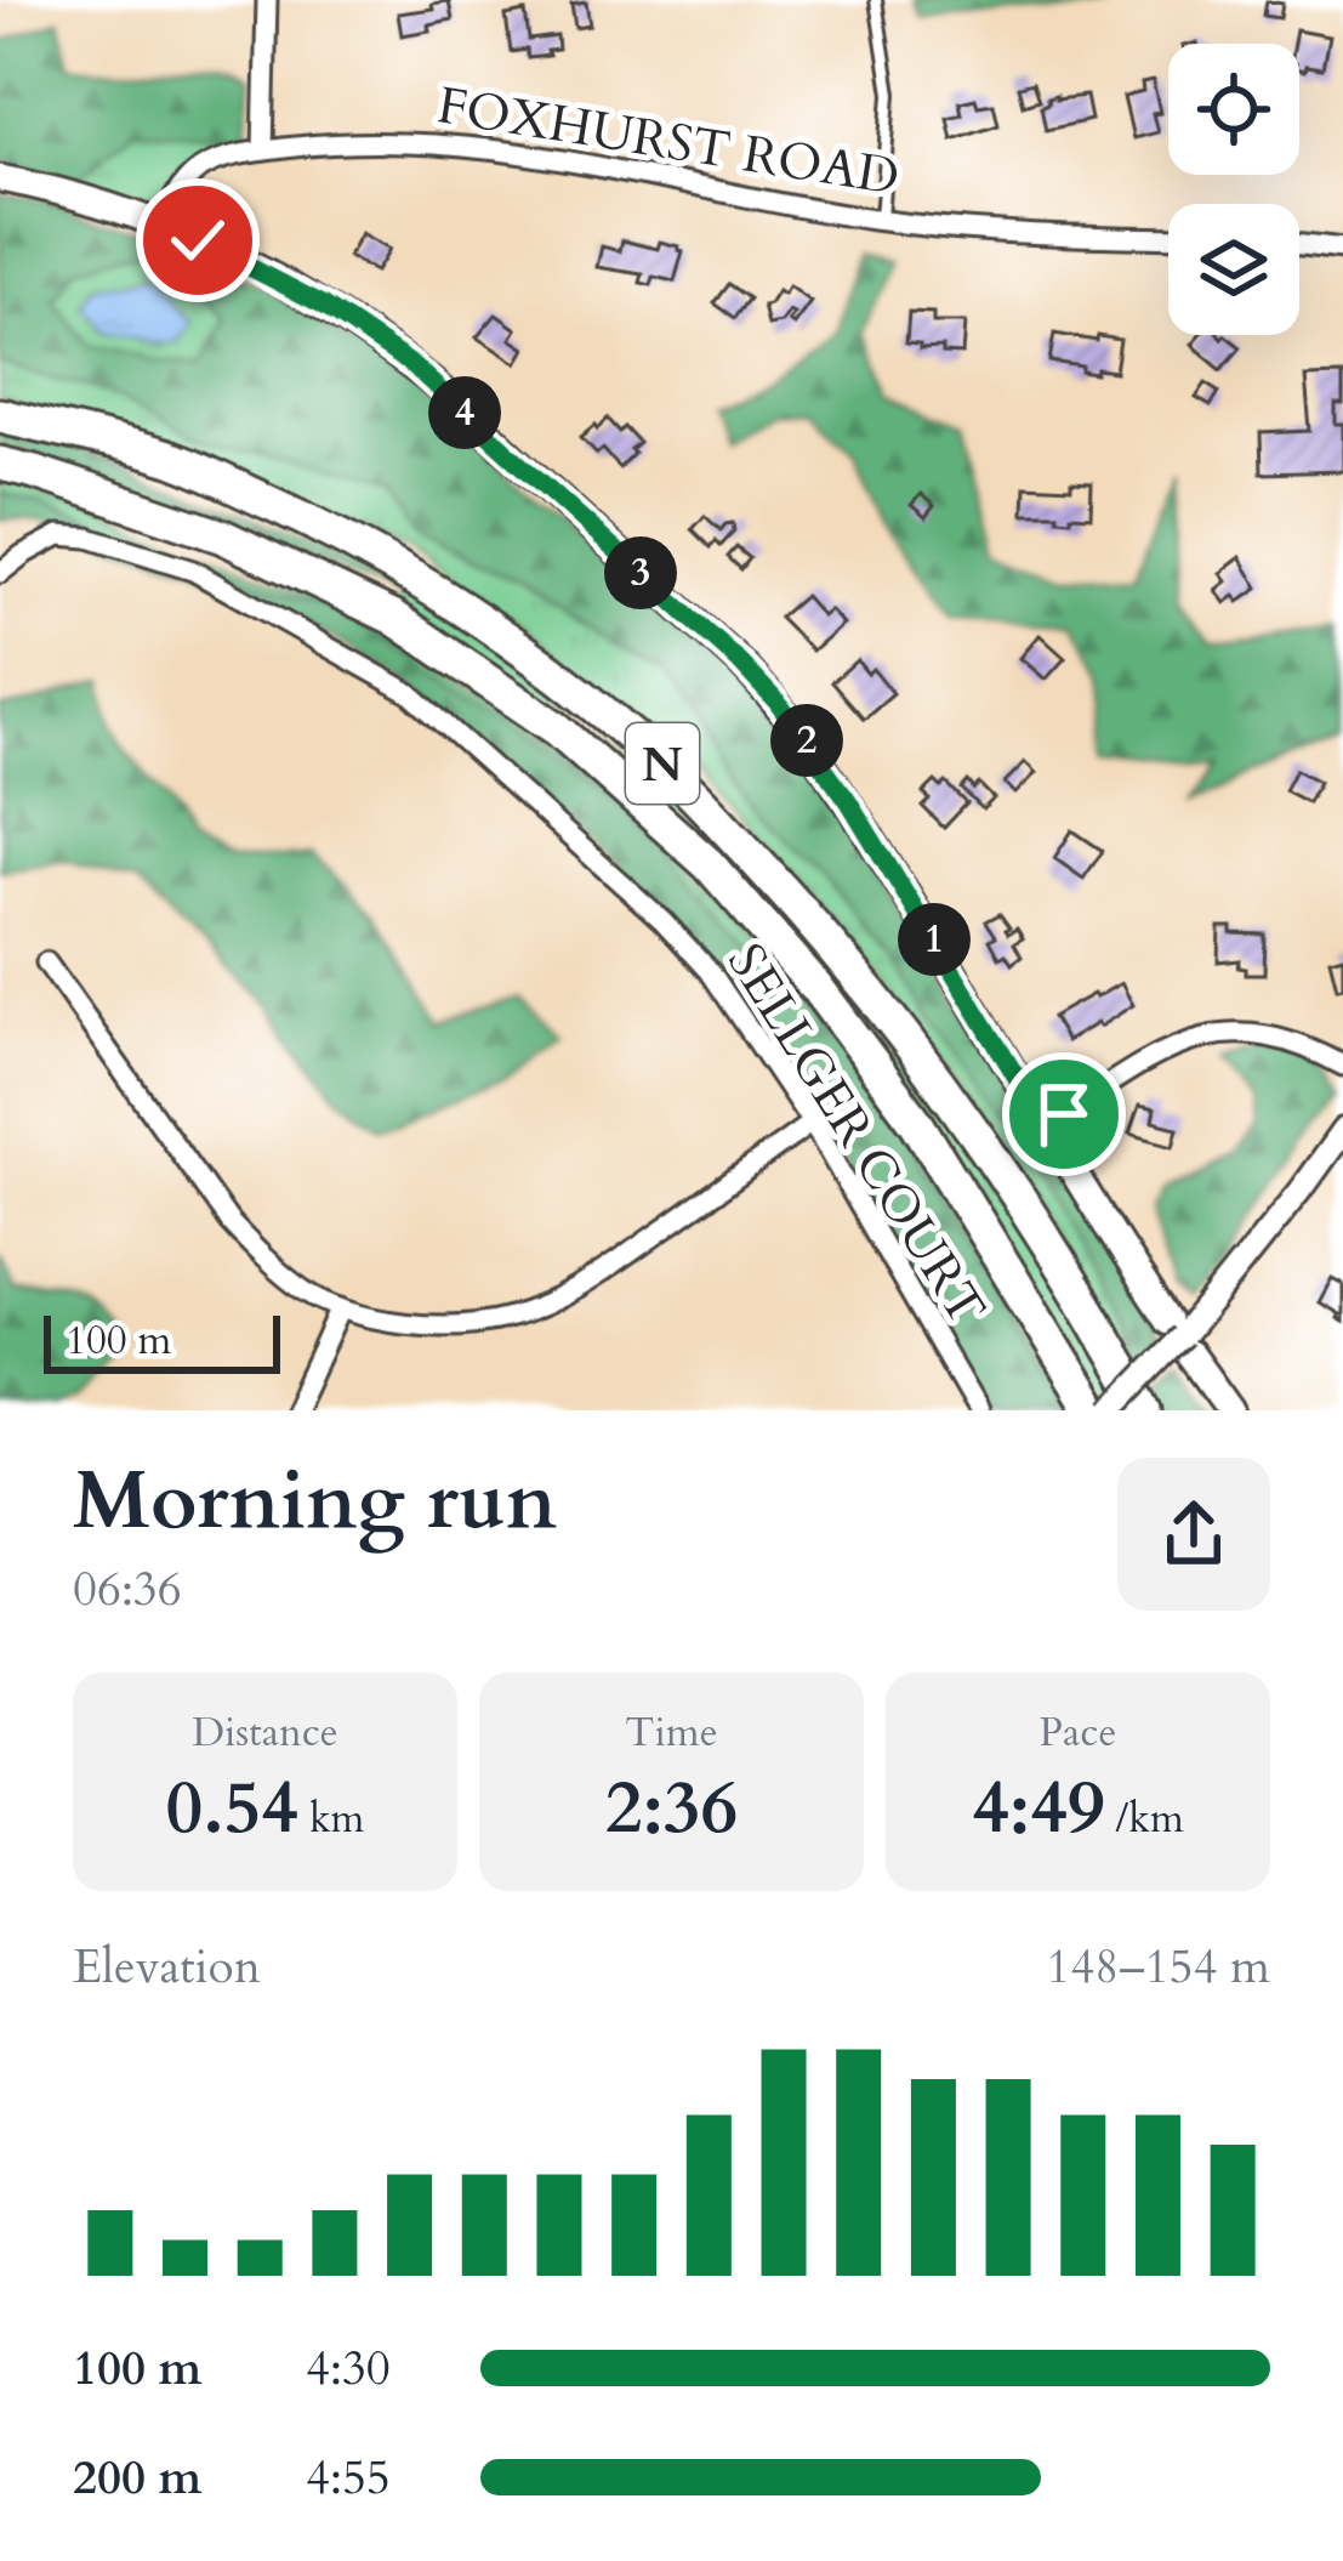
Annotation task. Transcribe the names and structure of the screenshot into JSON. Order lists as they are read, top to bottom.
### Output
{
  "streets": {
    "highway": ["N"],
    "street": ["FOXHURST ROAD", "SELLGER COURT"]
  },
  "scale_bar": "100 m",
  "page": {
    "pins": [
      "4",
      "3",
      "2",
      "1"
    ],
    "scale": "100 m",
    "heading": ["Morning run", "06:36"],
    "stats": [
      ["Distance", "0.54 km"],
      ["Time", "2:36"],
      ["Pace", "4:49 /km"]
    ],
    "chart": ["Elevation", "148–154 m"],
    "list": [
      {
        "name": "100 m",
        "note": "4:30"
      },
      {
        "name": "200 m",
        "note": "4:55"
      }
    ]
  }
}
